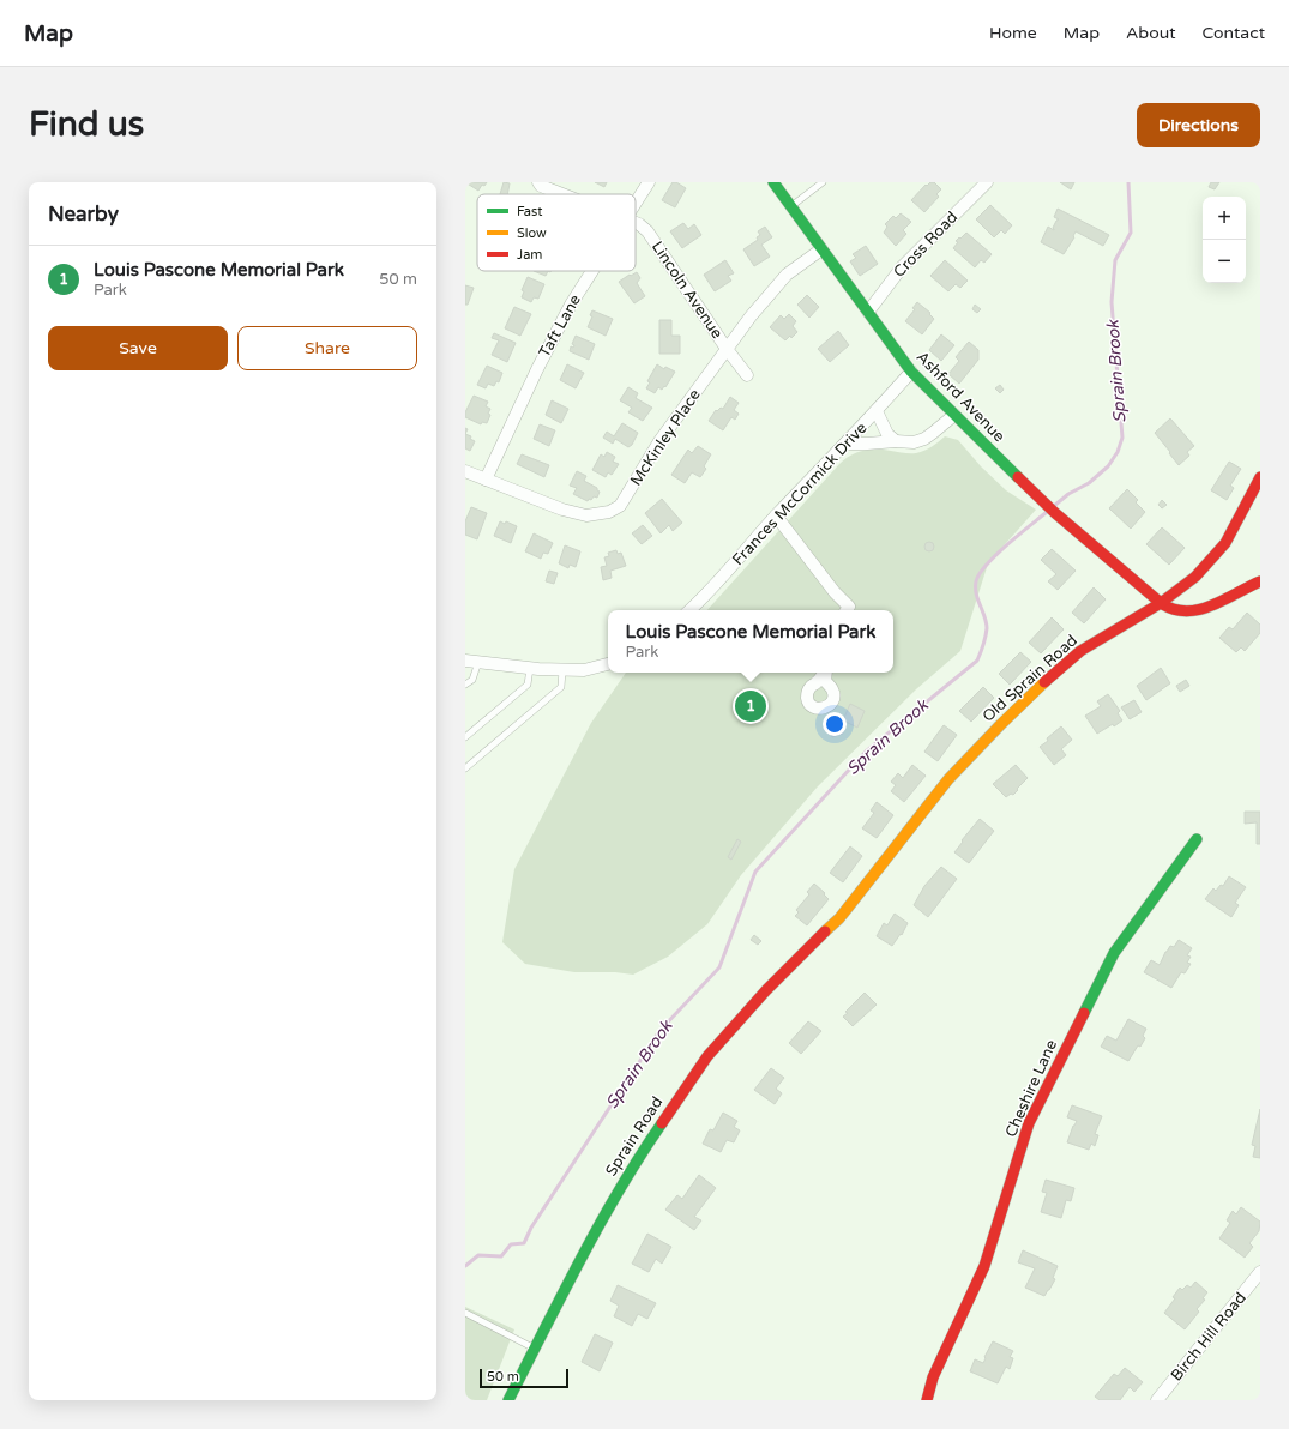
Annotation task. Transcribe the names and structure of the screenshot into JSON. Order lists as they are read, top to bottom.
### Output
{
  "streets": {
    "street": [
      "Cross Road",
      "Lincoln Avenue",
      "Taft Lane",
      "Ashford Avenue",
      "McKinley Place",
      "Frances McCormick Drive",
      "Old Sprain Road",
      "Cheshire Lane",
      "Sprain Road",
      "Birch Hill Road"
    ]
  },
  "crossings": [
    ["Cross Road", "Ashford Avenue"],
    ["Lincoln Avenue", "McKinley Place"],
    ["Taft Lane", "McKinley Place"],
    ["Ashford Avenue", "McKinley Place"],
    ["Ashford Avenue", "Frances McCormick Drive"],
    ["Ashford Avenue", "Old Sprain Road"],
    ["Old Sprain Road", "Sprain Road"]
  ],
  "water": ["Sprain Brook"],
  "legend": ["Fast", "Slow", "Jam"],
  "scale_bar": "50 m",
  "page": {
    "header": "Map",
    "nav": [
      "Home",
      "Map",
      "About",
      "Contact"
    ],
    "buttons": [
      "Directions",
      ["Save", "Share"]
    ],
    "title": "Find us",
    "heading": "Nearby",
    "map_buttons": ["+", "−"],
    "list": [
      {
        "mark": "1",
        "name": "Louis Pascone Memorial Park",
        "note": "Park",
        "value": "50 m"
      }
    ],
    "popup": ["Louis Pascone Memorial Park", "Park"],
    "pins": "1",
    "scale": "50 m"
  }
}
